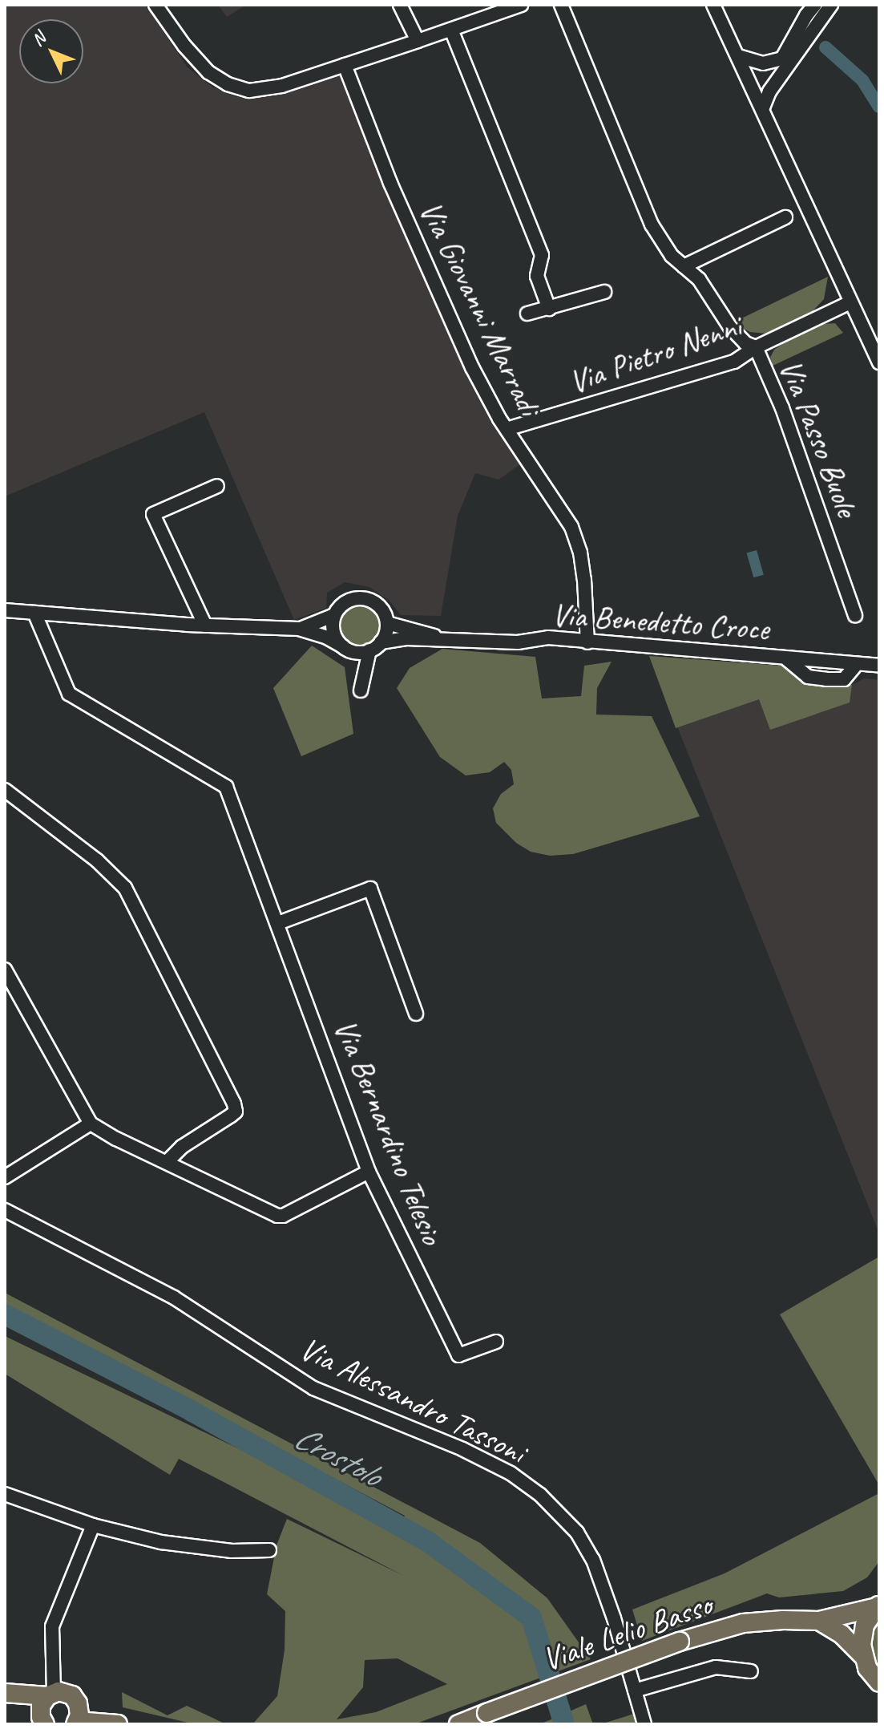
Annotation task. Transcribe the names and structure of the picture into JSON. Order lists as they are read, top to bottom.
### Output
{
  "streets": {
    "main road": ["Viale Lelio Basso"],
    "street": [
      "Via Giovanni Marradi",
      "Via Pietro Nenni",
      "Via Passo Buole",
      "Via Benedetto Croce",
      "Via Bernardino Telesio",
      "Via Alessandro Tassoni"
    ]
  },
  "crossings": [
    ["Via Giovanni Marradi", "Via Pietro Nenni"],
    ["Via Giovanni Marradi", "Via Benedetto Croce"],
    ["Via Pietro Nenni", "Via Passo Buole"],
    ["Via Benedetto Croce", "Via Bernardino Telesio"]
  ],
  "water": ["Crostolo"],
  "north": "top left"
}
